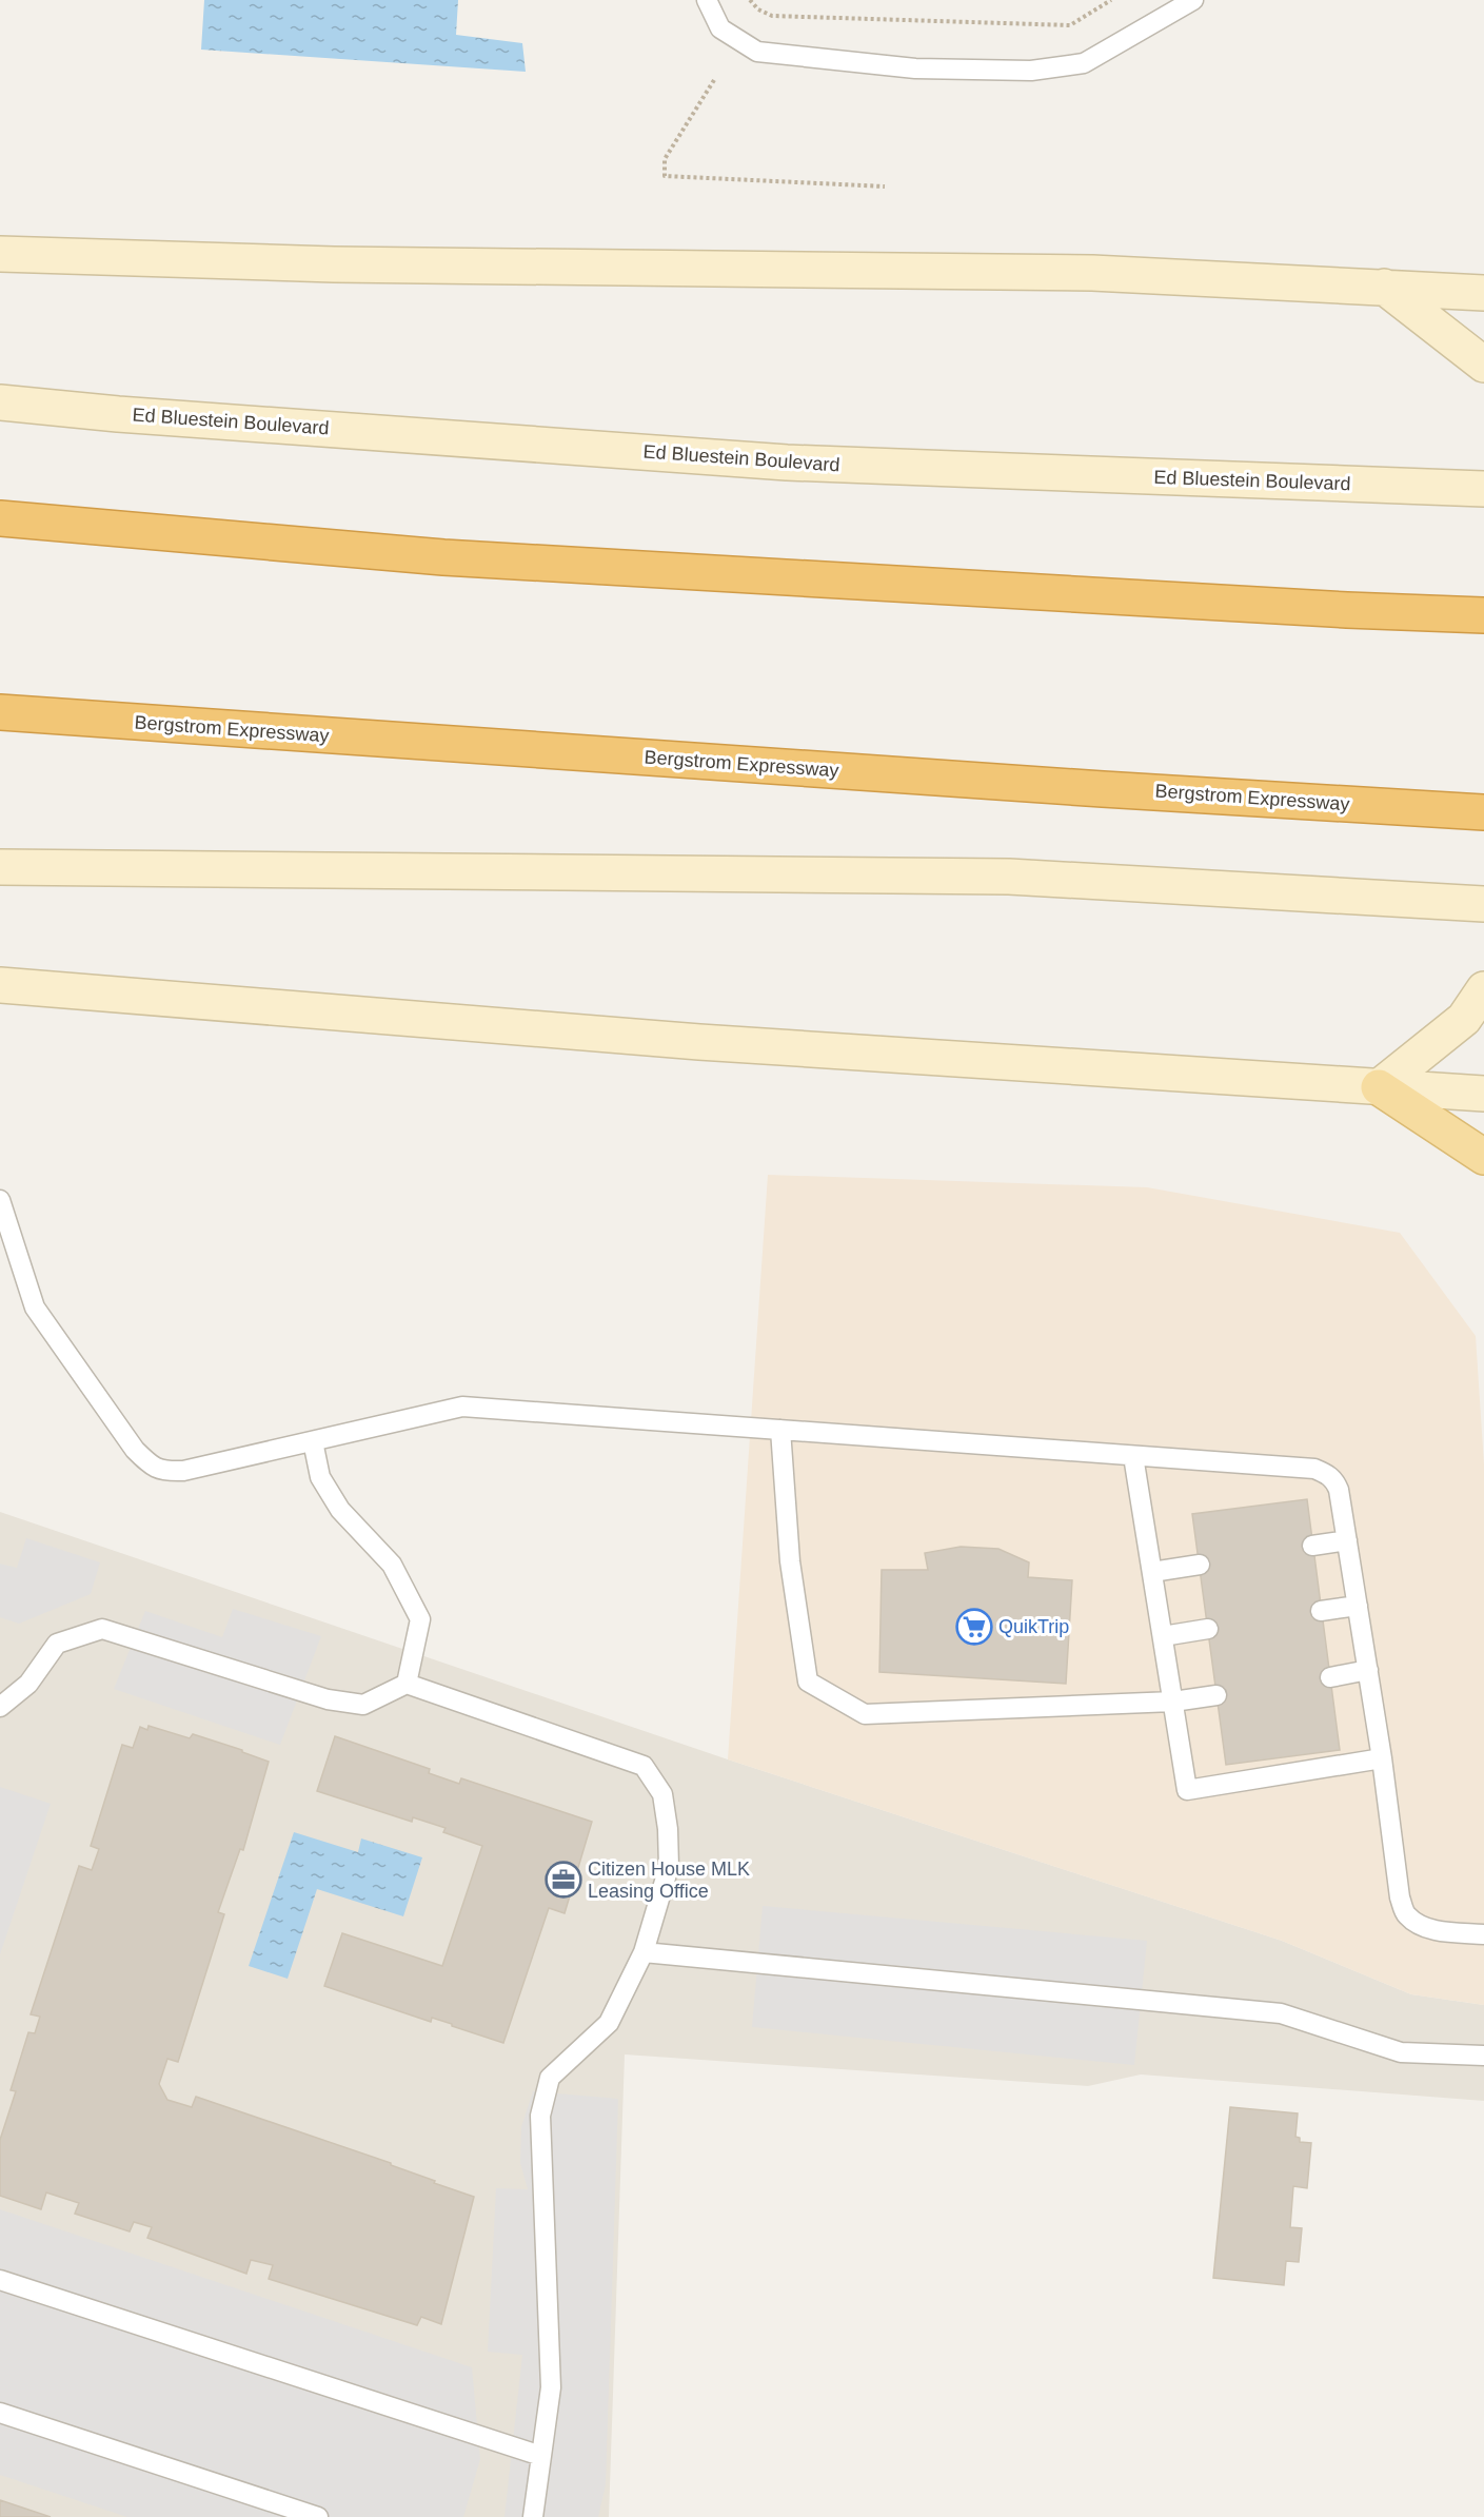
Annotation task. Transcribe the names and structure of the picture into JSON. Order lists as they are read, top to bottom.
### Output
{
  "streets": {
    "highway": ["Bergstrom Expressway"],
    "main road": ["Ed Bluestein Boulevard"]
  },
  "places": {
    "supermarket": ["QuikTrip"],
    "office": ["Citizen House MLK Leasing Office"]
  }
}
